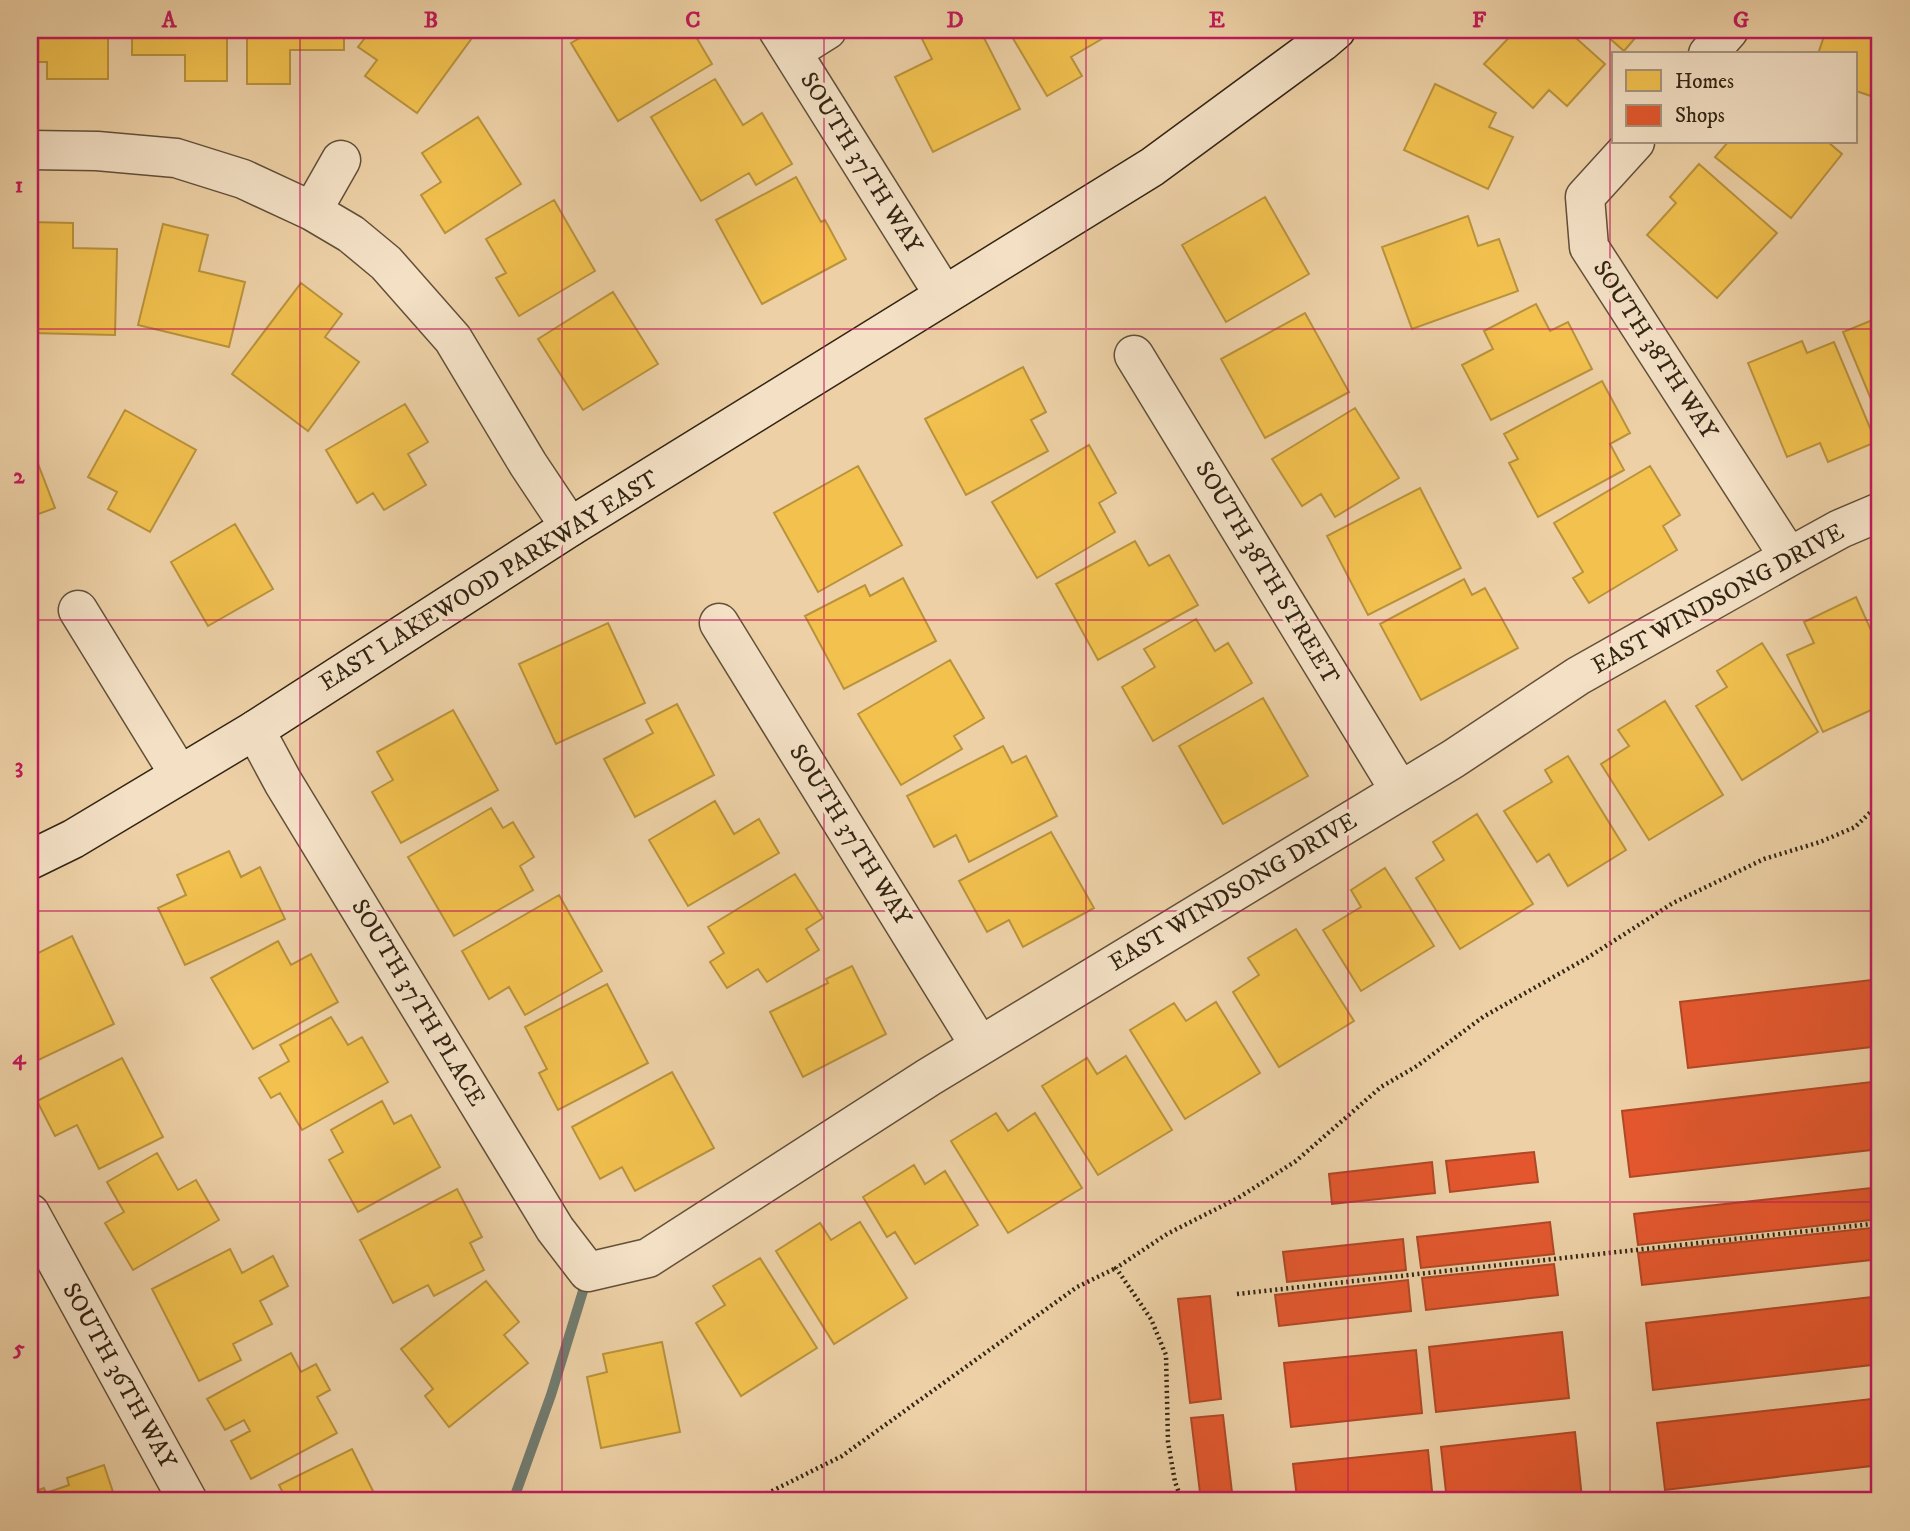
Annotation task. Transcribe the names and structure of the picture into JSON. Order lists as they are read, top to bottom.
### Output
{
  "streets": {
    "street": [
      "SOUTH 37TH WAY",
      "SOUTH 38TH WAY",
      "SOUTH 38TH STREET",
      "EAST LAKEWOOD PARKWAY EAST",
      "EAST WINDSONG DRIVE",
      "SOUTH 37TH PLACE",
      "SOUTH 36TH WAY"
    ]
  },
  "crossings": [
    ["SOUTH 37TH WAY", "EAST LAKEWOOD PARKWAY EAST"],
    ["SOUTH 37TH WAY", "EAST WINDSONG DRIVE"],
    ["SOUTH 38TH WAY", "EAST WINDSONG DRIVE"],
    ["SOUTH 38TH STREET", "EAST WINDSONG DRIVE"],
    ["EAST LAKEWOOD PARKWAY EAST", "SOUTH 37TH PLACE"],
    ["EAST WINDSONG DRIVE", "SOUTH 37TH PLACE"]
  ],
  "legend": ["Homes", "Shops"],
  "grid": {
    "columns": [
      "A",
      "B",
      "C",
      "D",
      "E",
      "F",
      "G"
    ],
    "rows": [
      "1",
      "2",
      "3",
      "4",
      "5"
    ]
  }
}
